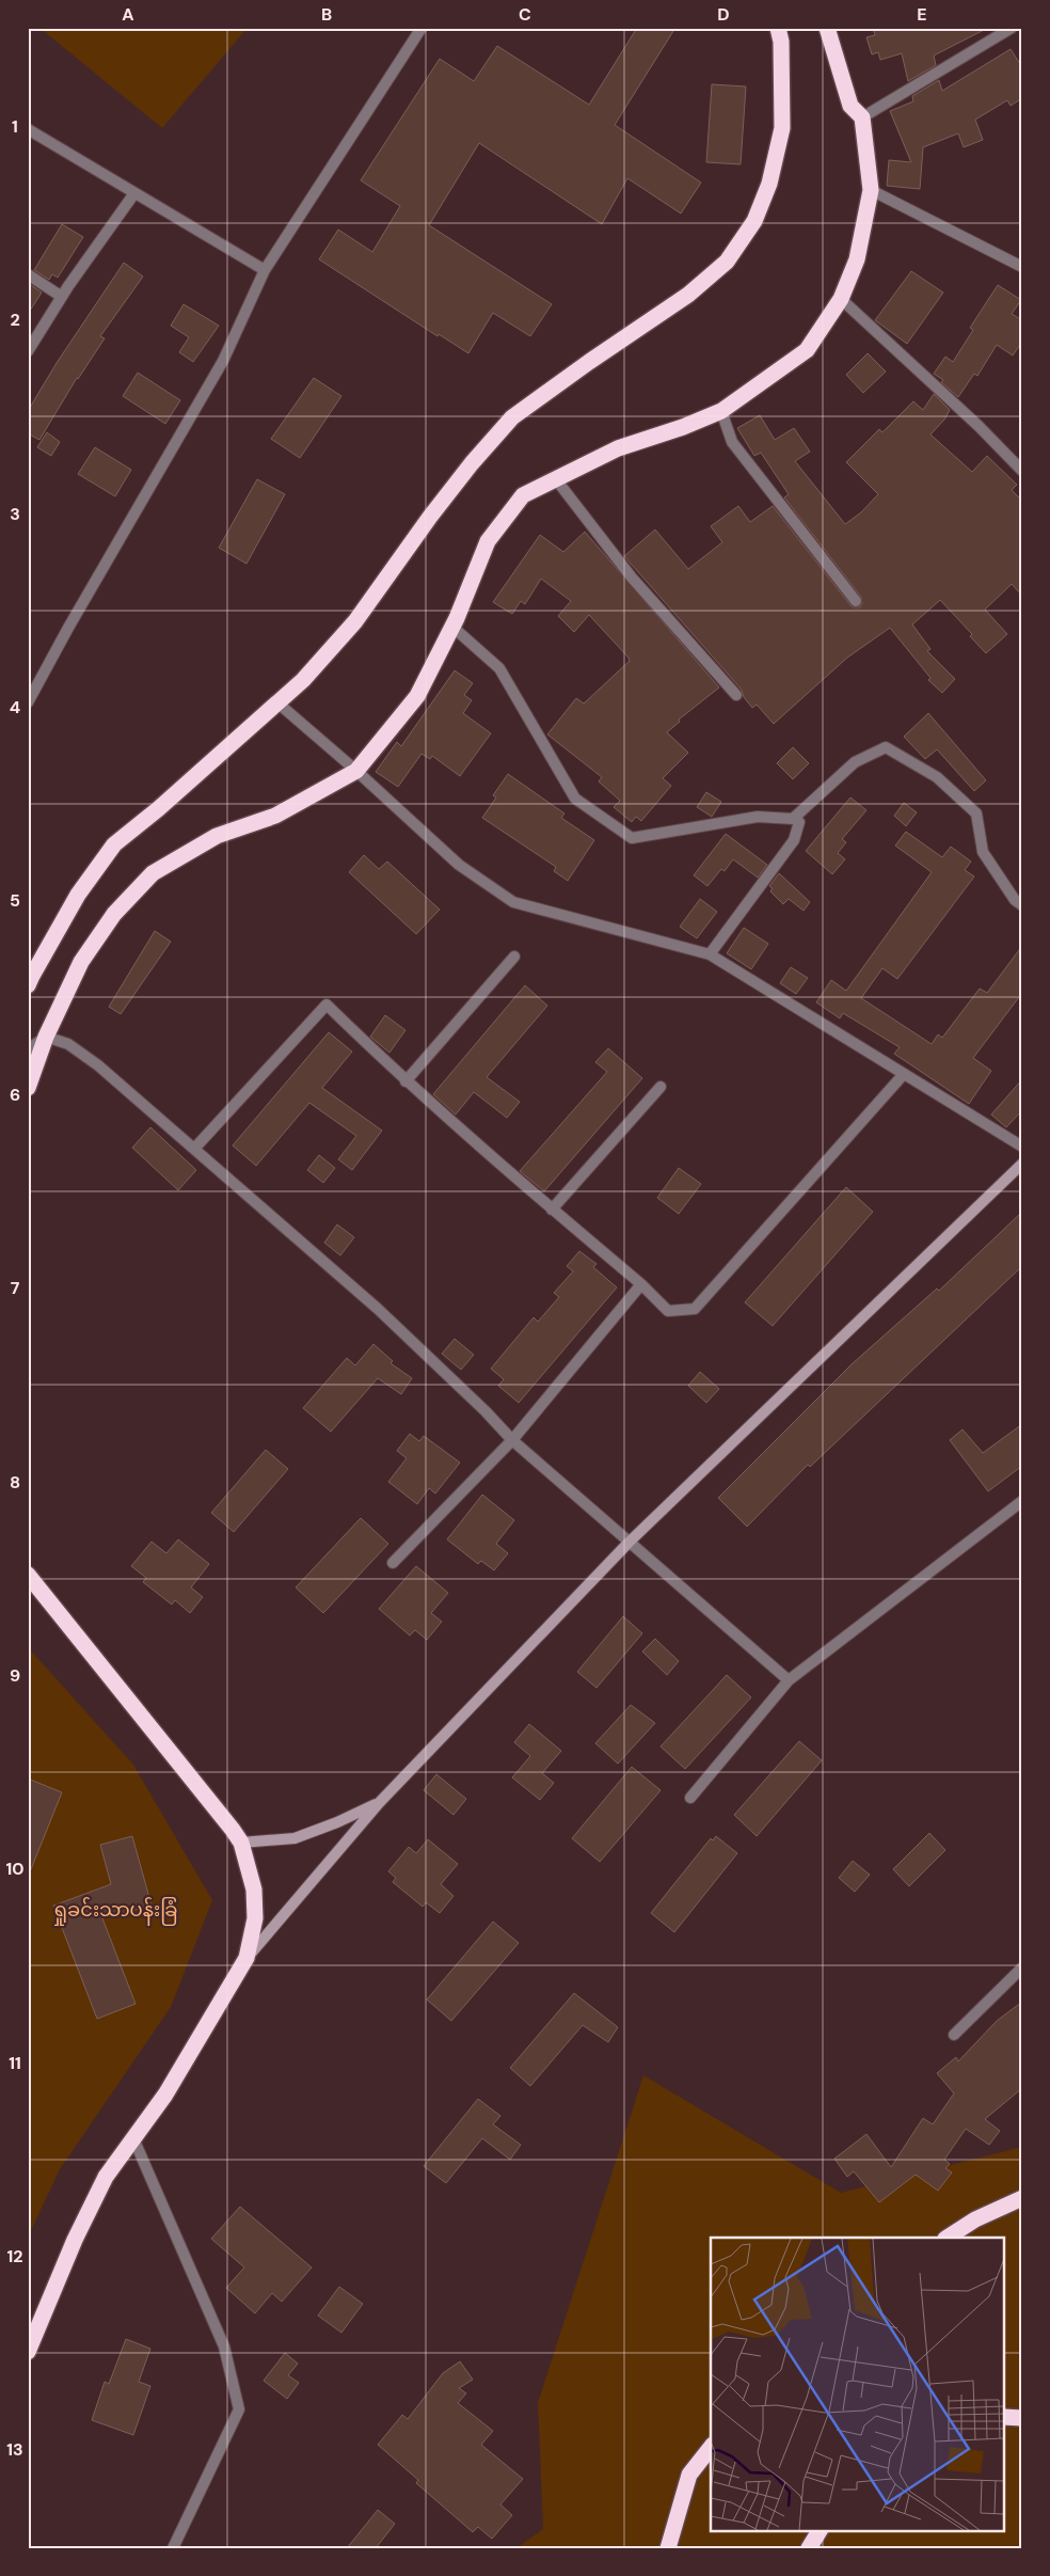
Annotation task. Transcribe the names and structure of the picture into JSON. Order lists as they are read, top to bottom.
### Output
{
  "parks": ["ရှုခင်းသာပန်းခြံ"],
  "grid": {
    "columns": [
      "A",
      "B",
      "C",
      "D",
      "E"
    ],
    "rows": [
      "1",
      "2",
      "3",
      "4",
      "5",
      "6",
      "7",
      "8",
      "9",
      "10",
      "11",
      "12",
      "13"
    ]
  }
}
